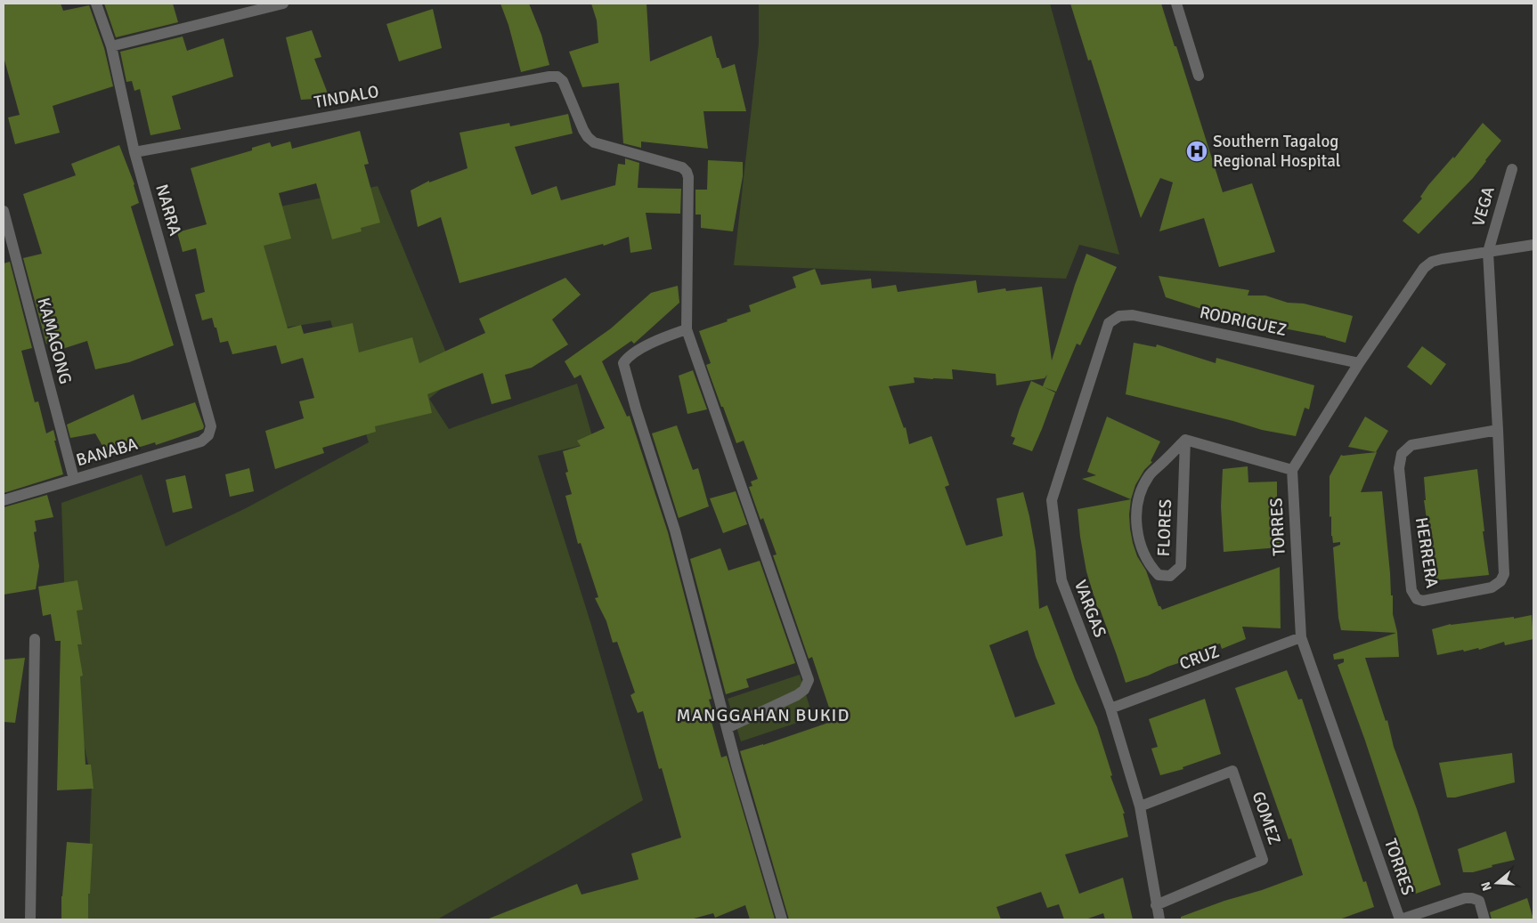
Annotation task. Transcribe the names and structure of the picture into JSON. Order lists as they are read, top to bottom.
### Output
{
  "streets": {
    "street": [
      "TINDALO",
      "VEGA",
      "NARRA",
      "RODRIGUEZ",
      "KAMAGONG",
      "BANABA",
      "TORRES",
      "FLORES",
      "HERRERA",
      "VARGAS",
      "CRUZ",
      "GOMEZ"
    ]
  },
  "crossings": [
    ["TINDALO", "NARRA"],
    ["VEGA", "HERRERA"],
    ["NARRA", "BANABA"],
    ["RODRIGUEZ", "VARGAS"],
    ["KAMAGONG", "BANABA"],
    ["TORRES", "CRUZ"],
    ["VARGAS", "CRUZ"],
    ["VARGAS", "GOMEZ"]
  ],
  "districts": ["MANGGAHAN BUKID"],
  "places": {
    "hospital": ["Southern Tagalog Regional Hospital"]
  },
  "north": "left"
}
